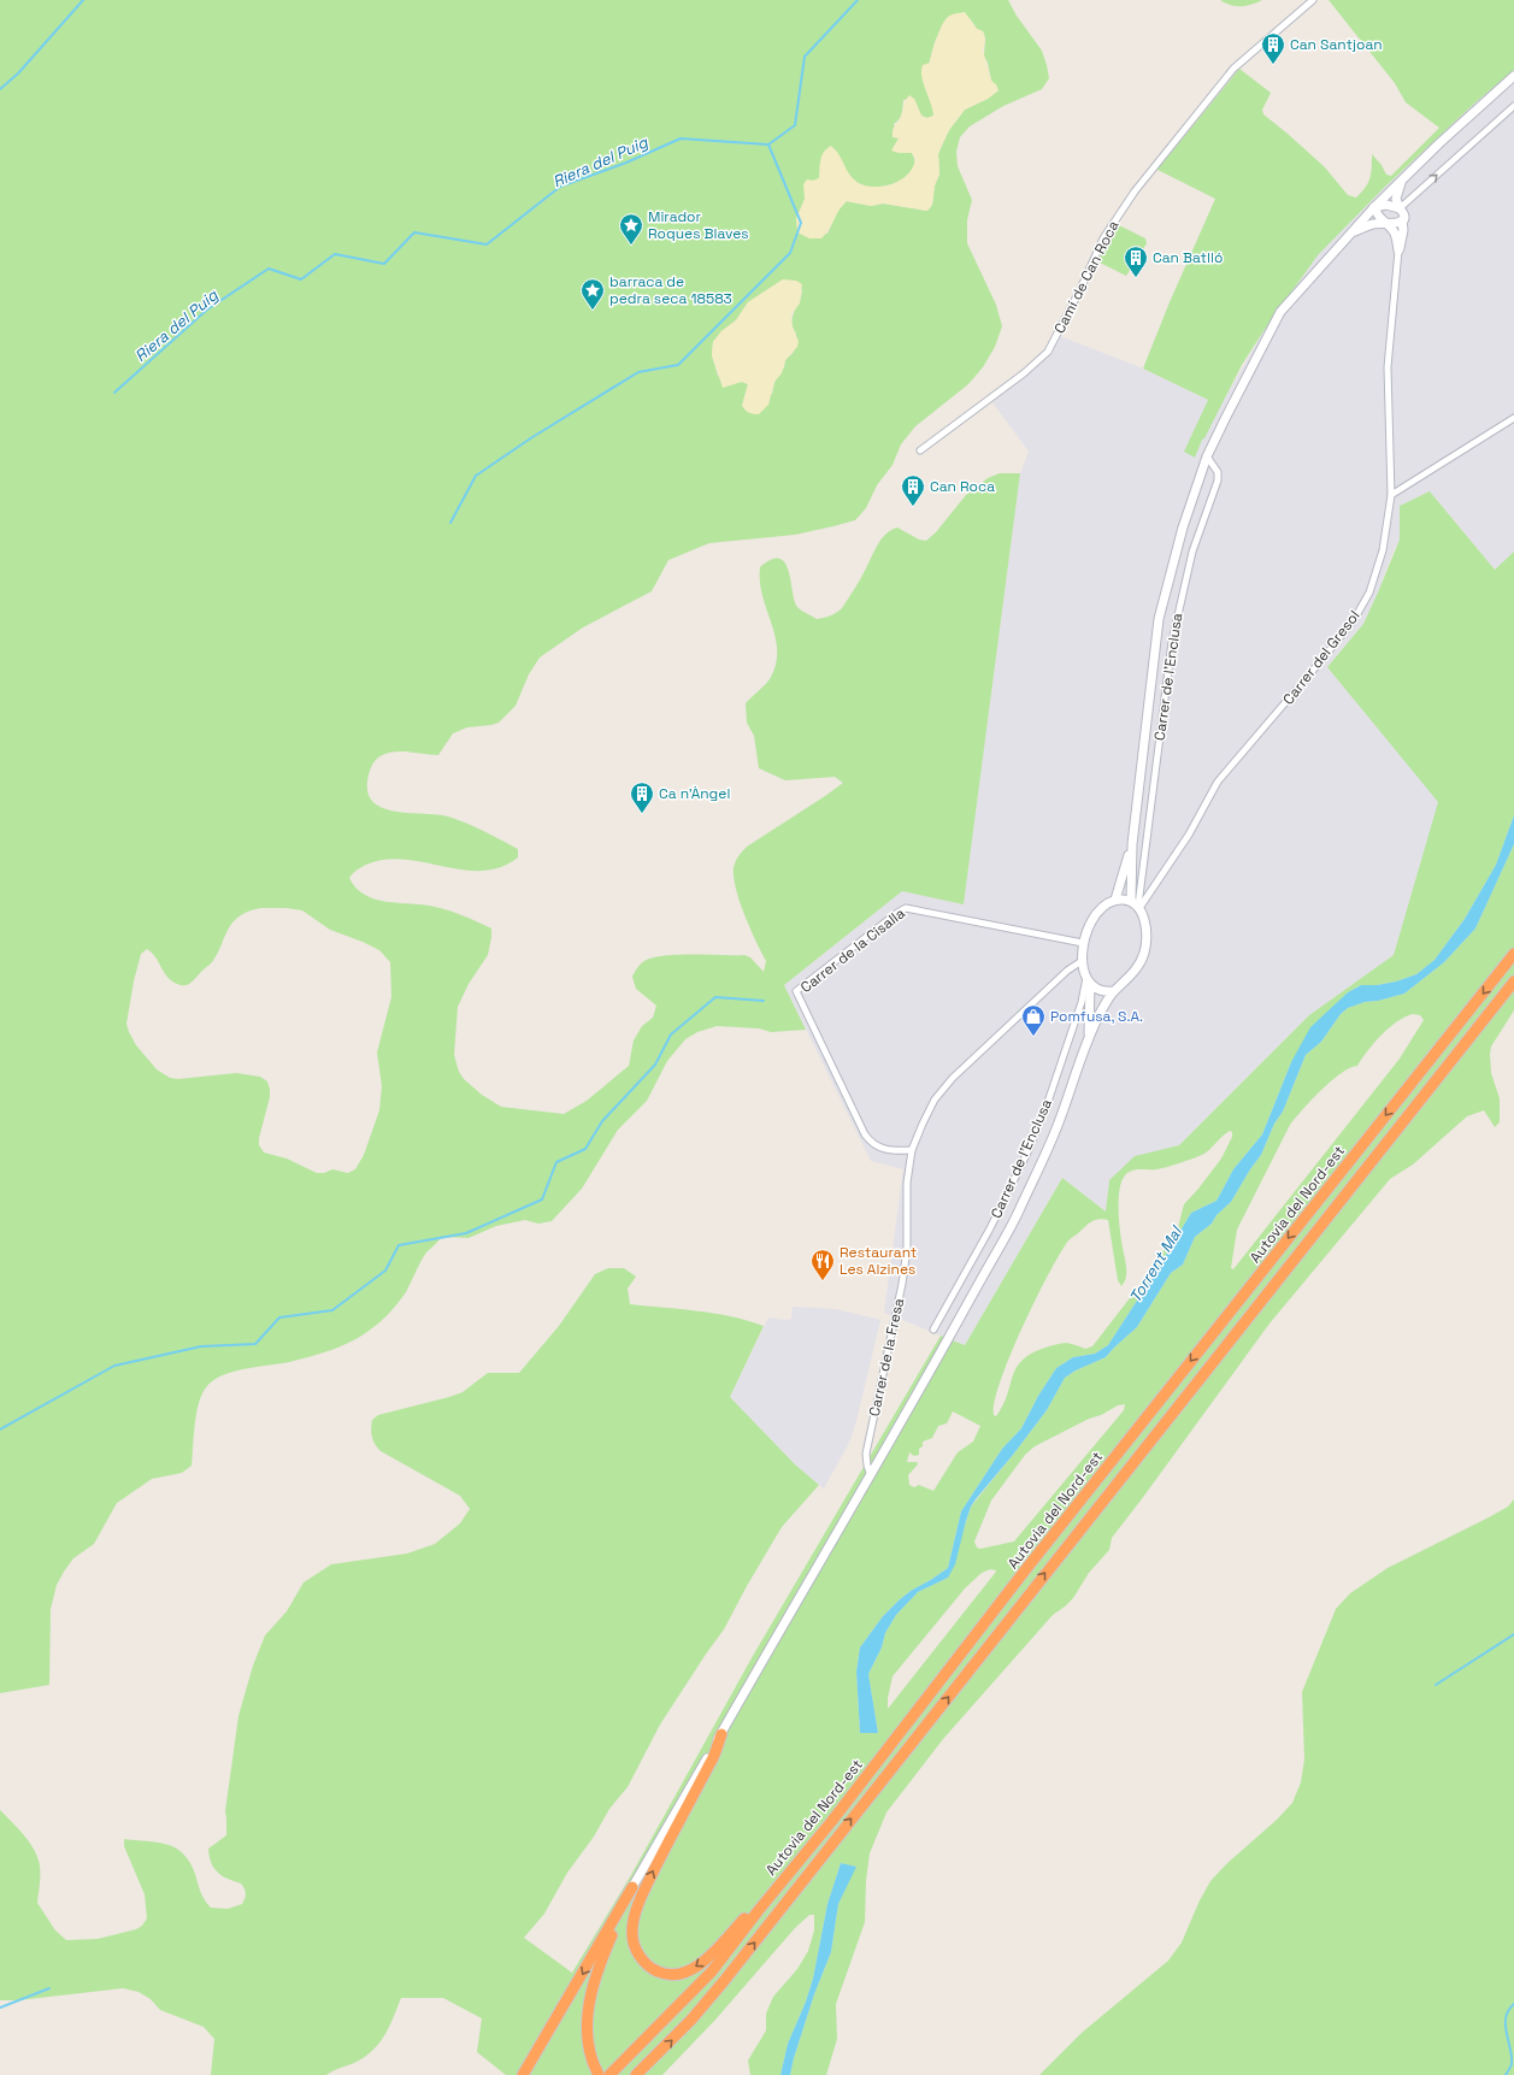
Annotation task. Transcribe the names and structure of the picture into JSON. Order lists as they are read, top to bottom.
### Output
{
  "streets": {
    "highway": ["Autovia del Nord-est"],
    "street": [
      "Camí de Can Roca",
      "Carrer del Gresol",
      "Carrer de l'Enclusa",
      "Carrer de la Cisalla",
      "Carrer de la Fresa"
    ]
  },
  "crossings": [
    ["Carrer del Gresol", "Carrer de l'Enclusa"],
    ["Carrer del Gresol", "Carrer de la Cisalla"],
    ["Carrer del Gresol", "Carrer de la Fresa"],
    ["Carrer de l'Enclusa", "Carrer de la Cisalla"],
    ["Carrer de l'Enclusa", "Carrer de la Fresa"],
    ["Carrer de la Cisalla", "Carrer de la Fresa"]
  ],
  "water": ["Riera del Puig", "Torrent Mal"],
  "places": {
    "building": [
      "Can Santjoan",
      "Can Batlló",
      "Can Roca",
      "Ca n'Àngel"
    ],
    "place": ["Mirador Roques Blaves", "barraca de pedra seca 18583"],
    "shop": ["Pomfusa, S.A."],
    "restaurant": ["Restaurant Les Alzines"]
  }
}
